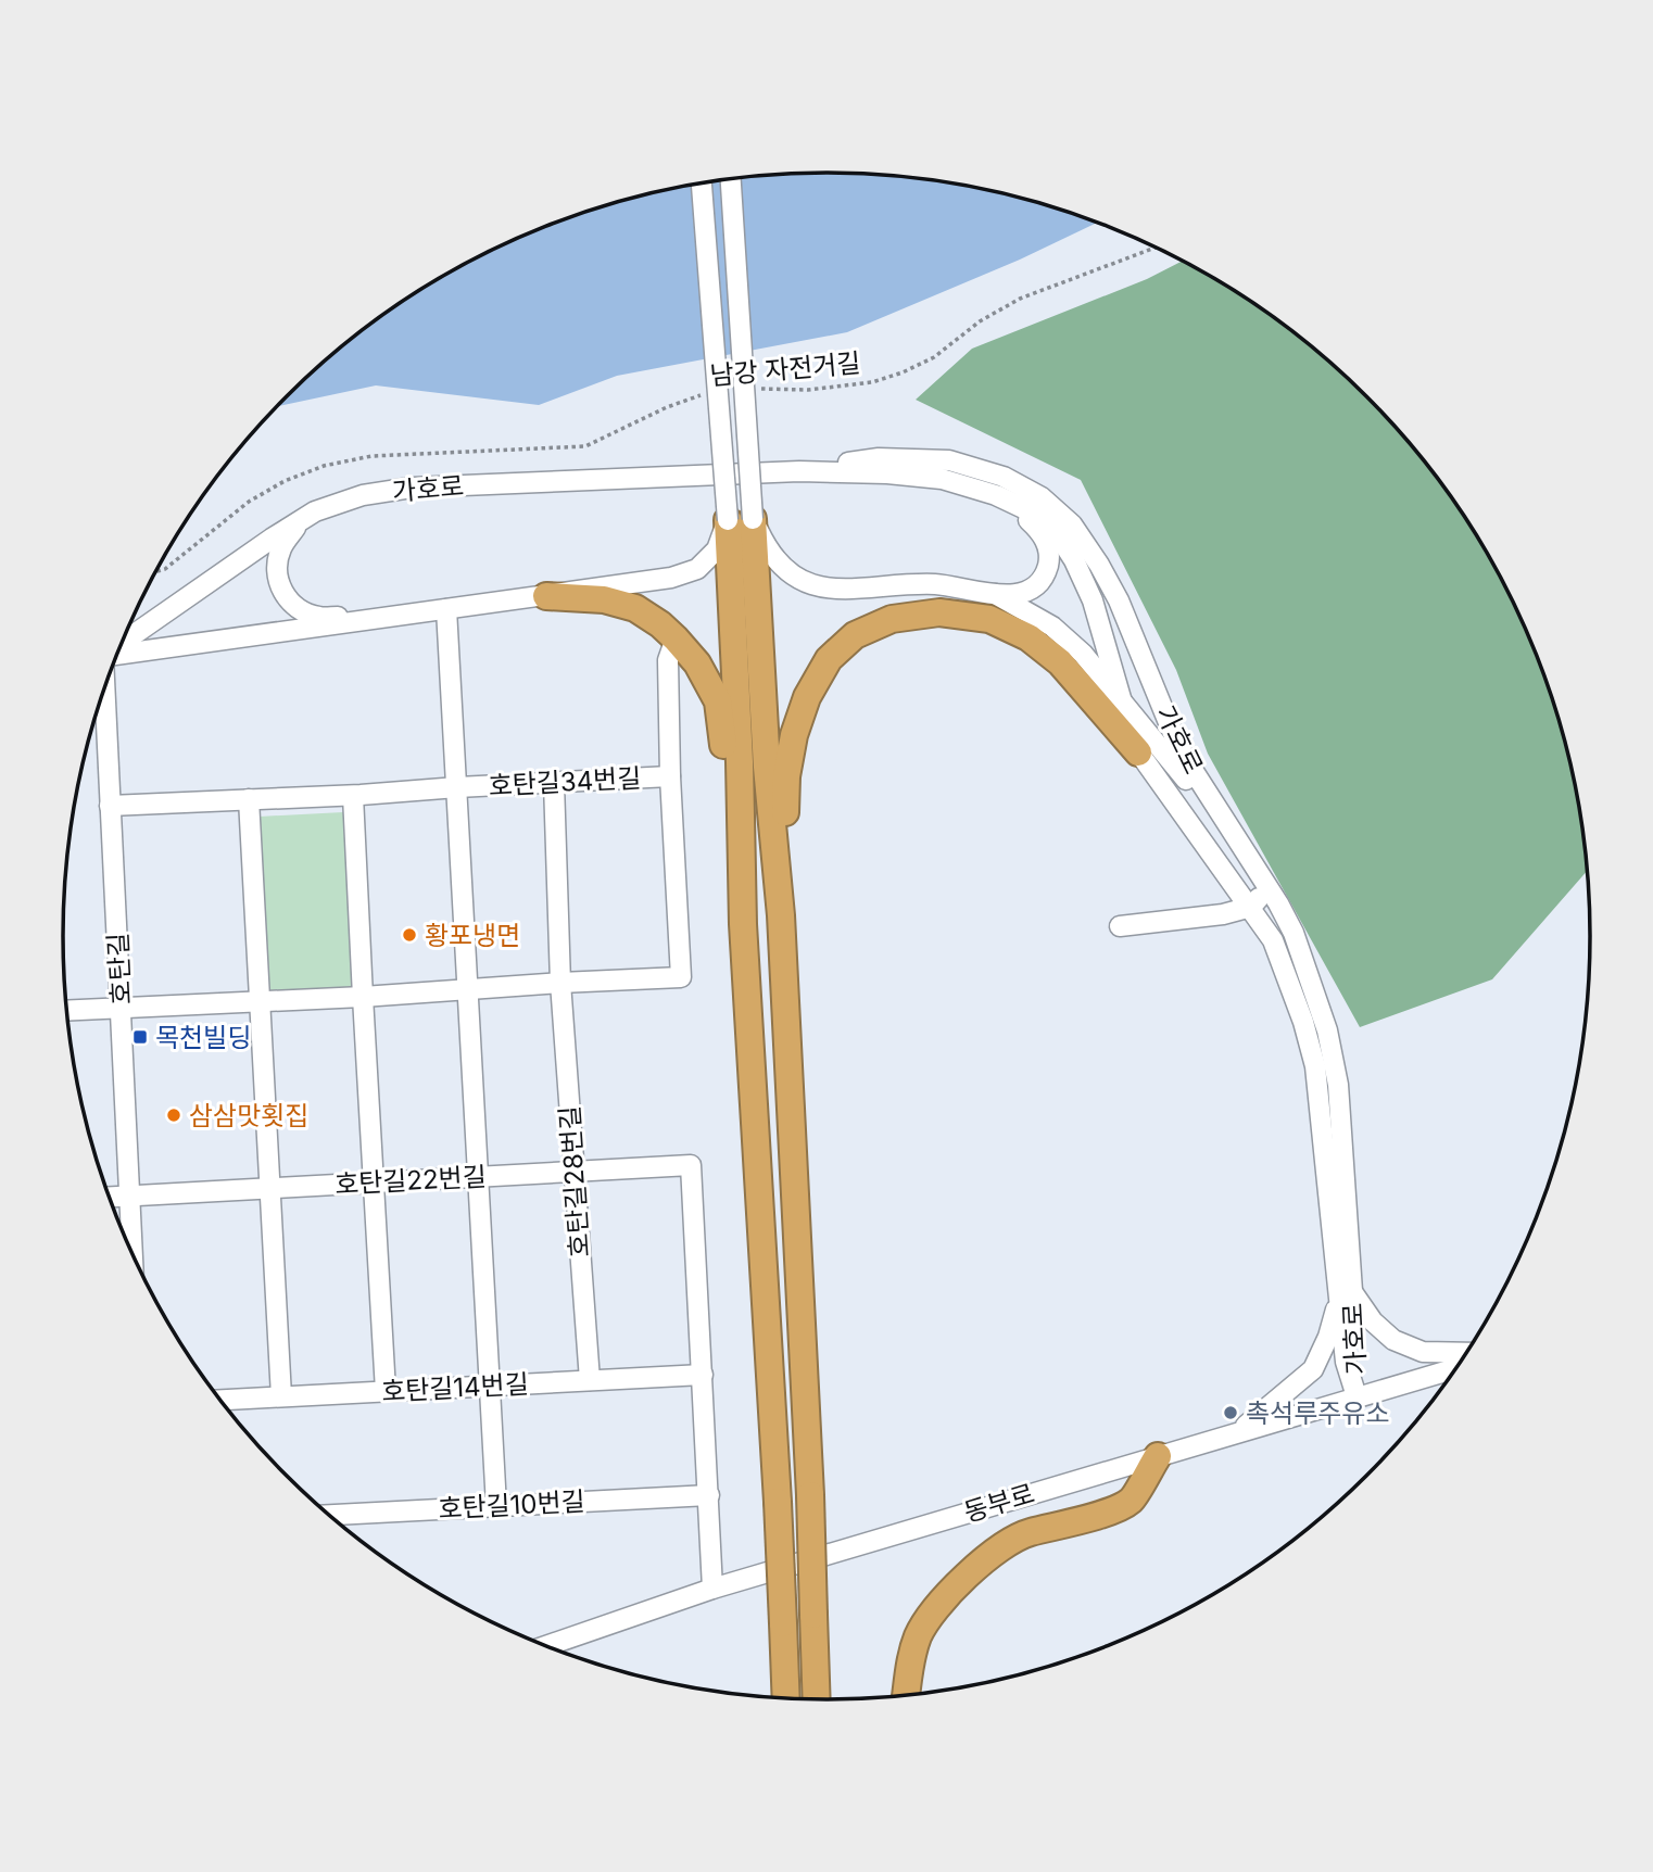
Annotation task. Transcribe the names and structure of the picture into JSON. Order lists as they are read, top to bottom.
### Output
{
  "streets": {
    "street": [
      "가호로",
      "호탄길34번길",
      "호탄길",
      "호탄길22번길",
      "호탄길28번길",
      "호탄길14번길",
      "동부로",
      "호탄길10번길"
    ],
    "path": ["남강 자전거길"]
  },
  "crossings": [
    ["가호로", "동부로"],
    ["호탄길34번길", "호탄길"],
    ["호탄길34번길", "호탄길28번길"],
    ["호탄길", "호탄길22번길"],
    ["호탄길22번길", "호탄길28번길"],
    ["호탄길22번길", "호탄길14번길"],
    ["호탄길28번길", "호탄길14번길"]
  ],
  "places": {
    "other": ["황포냉면", "삼삼맛횟집", "촉석루주유소"],
    "transit": ["목천빌딩"]
  }
}
